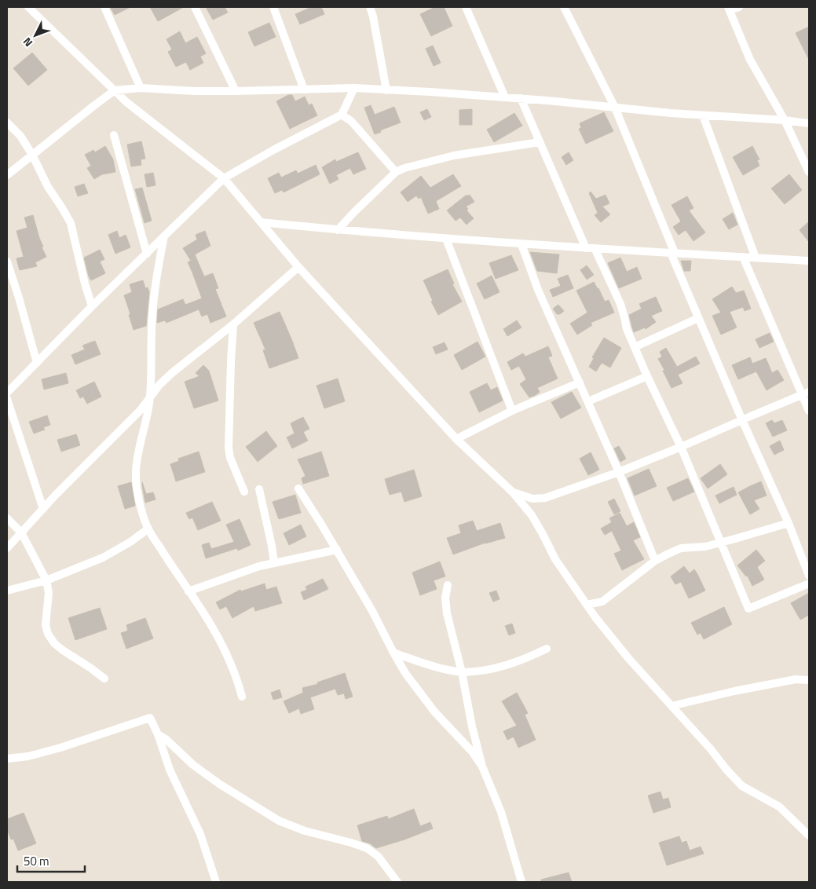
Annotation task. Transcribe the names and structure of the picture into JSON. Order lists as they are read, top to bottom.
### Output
{
  "scale_bar": "50 m",
  "north": "bottom left"
}
